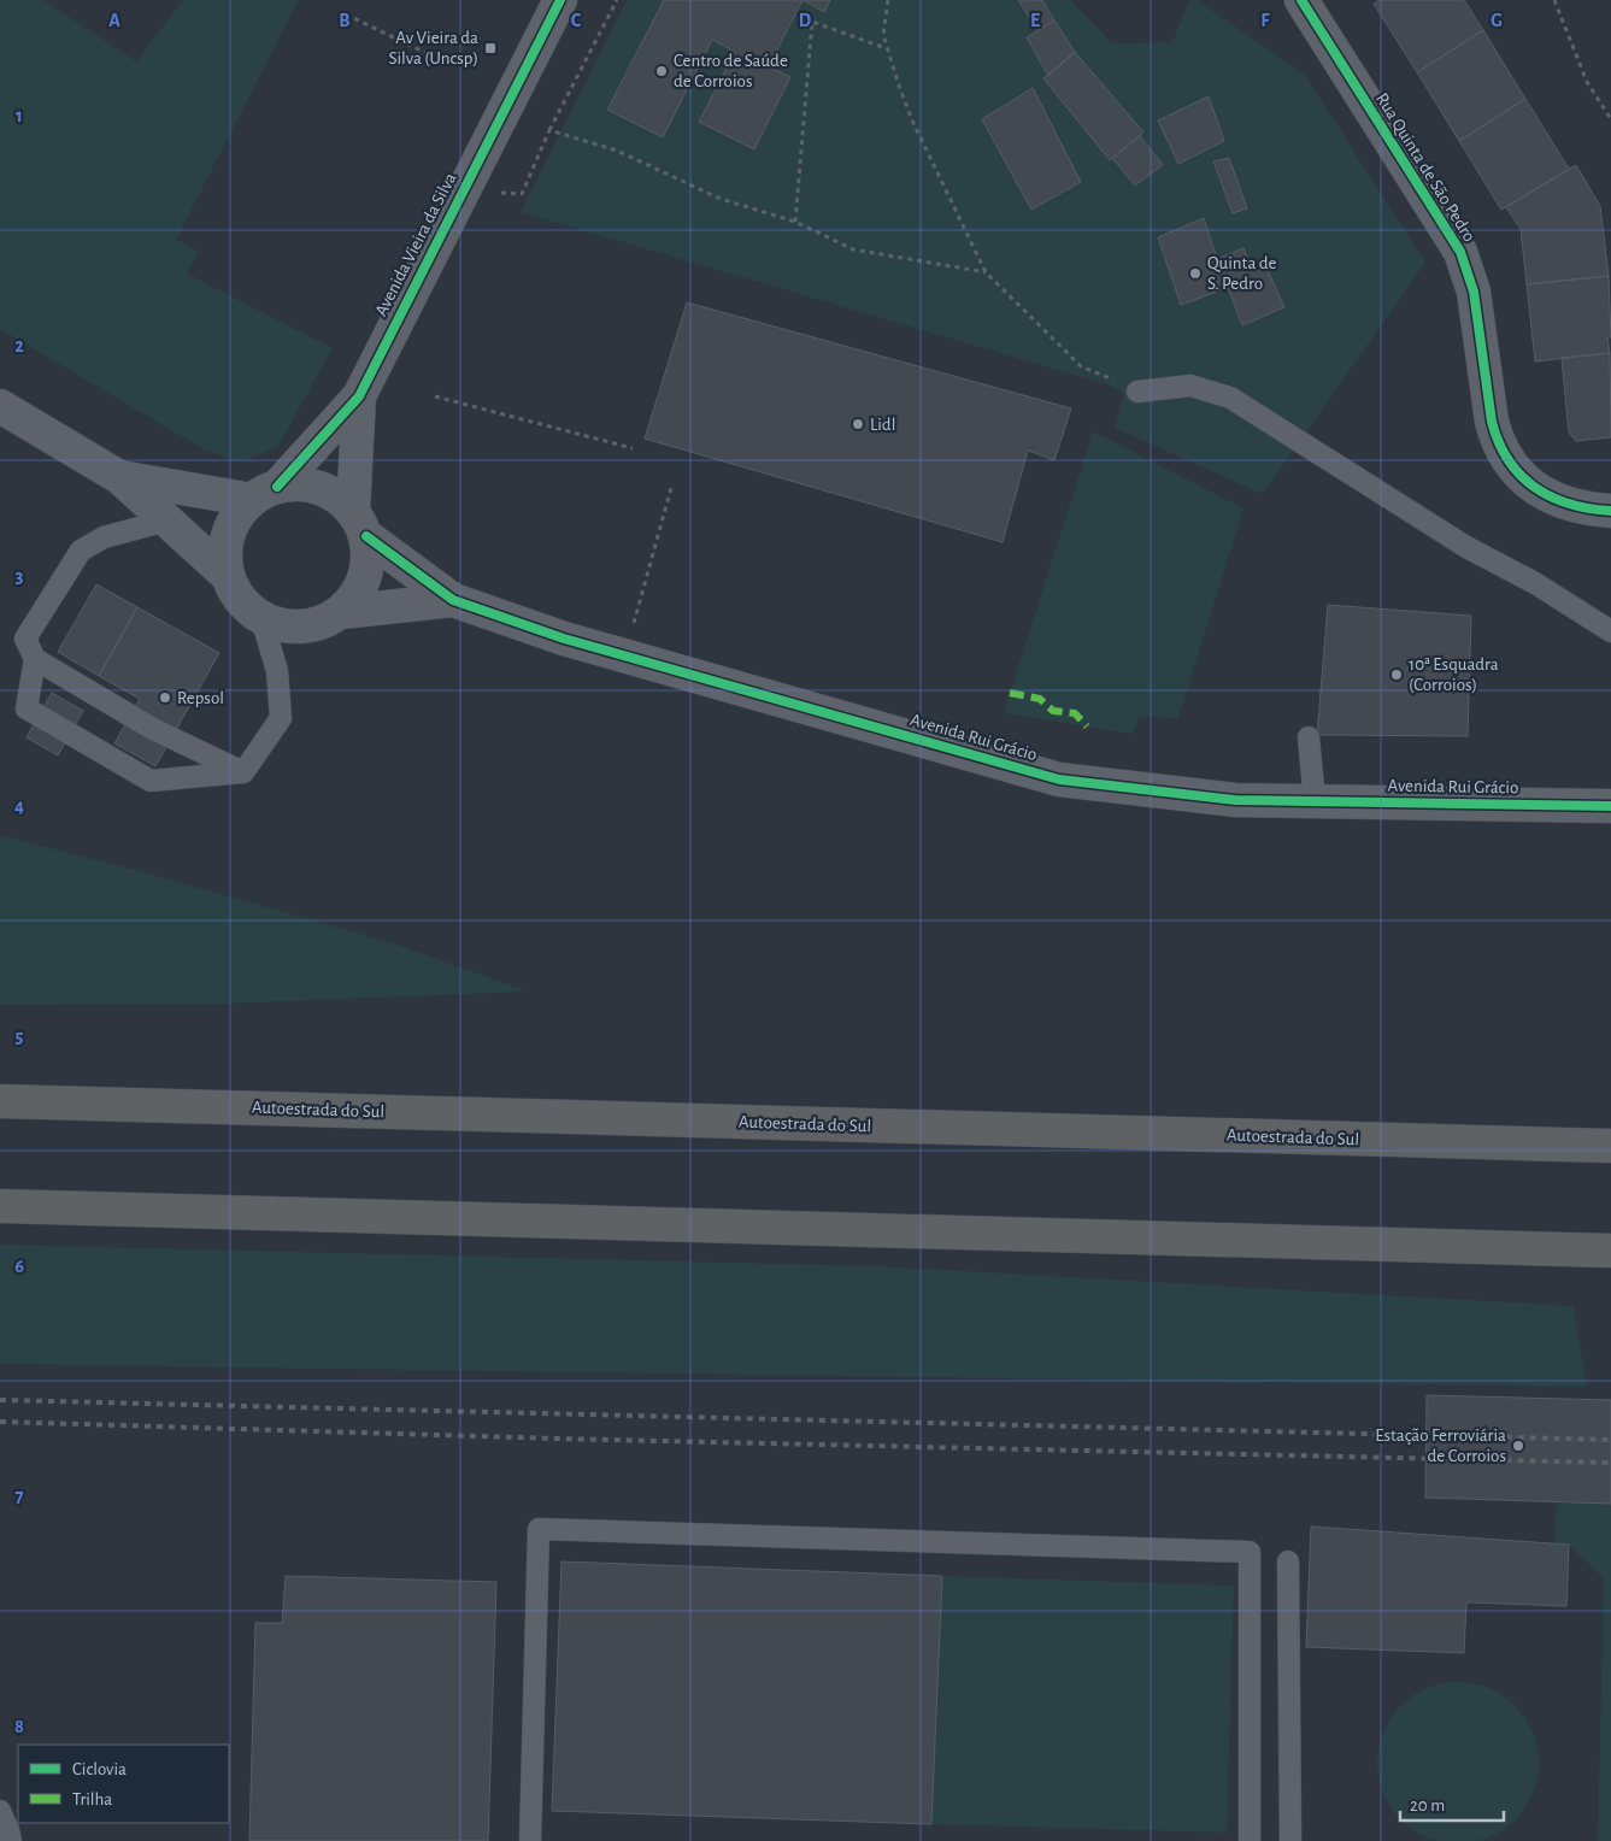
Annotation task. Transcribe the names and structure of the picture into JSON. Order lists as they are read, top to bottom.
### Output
{
  "streets": {
    "highway": ["Autoestrada do Sul"],
    "street": ["Rua Quinta de São Pedro", "Avenida Vieira da Silva", "Avenida Rui Grácio"]
  },
  "crossings": [
    ["Avenida Vieira da Silva", "Avenida Rui Grácio"]
  ],
  "places": {
    "transit": ["Av Vieira da Silva (Uncsp)"],
    "other": [
      "Centro de Saúde de Corroios",
      "Quinta de S. Pedro",
      "Lidl",
      "10ª Esquadra (Corroios)",
      "Repsol",
      "Estação Ferroviária de Corroios"
    ]
  },
  "legend": ["Ciclovia", "Trilha"],
  "scale_bar": "20 m",
  "grid": {
    "columns": [
      "A",
      "B",
      "C",
      "D",
      "E",
      "F",
      "G"
    ],
    "rows": [
      "1",
      "2",
      "3",
      "4",
      "5",
      "6",
      "7",
      "8"
    ]
  }
}
